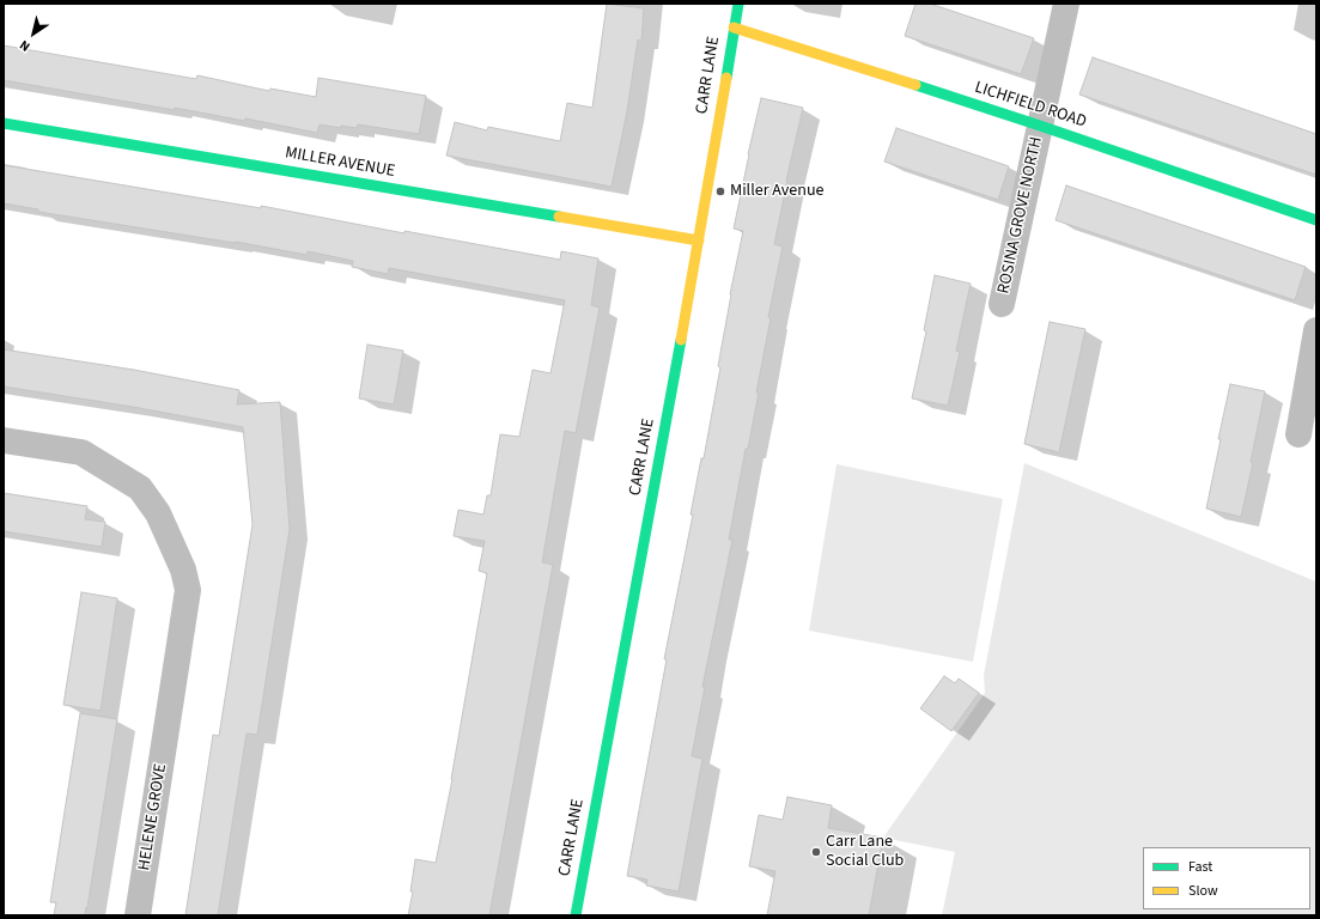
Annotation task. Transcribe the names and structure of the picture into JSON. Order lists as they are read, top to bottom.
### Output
{
  "streets": {
    "street": [
      "CARR LANE",
      "LICHFIELD ROAD",
      "MILLER AVENUE",
      "ROSINA GROVE NORTH",
      "HELENE GROVE"
    ]
  },
  "crossings": [
    ["CARR LANE", "LICHFIELD ROAD"],
    ["CARR LANE", "MILLER AVENUE"],
    ["LICHFIELD ROAD", "ROSINA GROVE NORTH"]
  ],
  "places": ["Miller Avenue", "Carr Lane Social Club"],
  "legend": ["Fast", "Slow"],
  "north": "bottom left"
}
